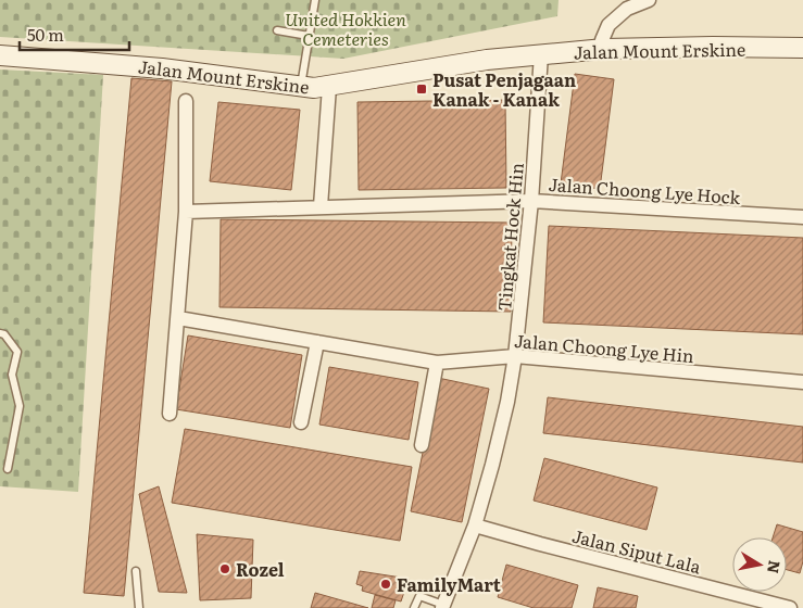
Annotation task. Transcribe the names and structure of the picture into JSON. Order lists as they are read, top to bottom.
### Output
{
  "streets": {
    "main road": ["Jalan Mount Erskine"],
    "street": [
      "Jalan Choong Lye Hock",
      "Tingkat Hock Hin",
      "Jalan Choong Lye Hin",
      "Jalan Siput Lala"
    ]
  },
  "crossings": [
    ["Jalan Mount Erskine", "Tingkat Hock Hin"],
    ["Jalan Choong Lye Hock", "Tingkat Hock Hin"],
    ["Tingkat Hock Hin", "Jalan Choong Lye Hin"],
    ["Tingkat Hock Hin", "Jalan Siput Lala"]
  ],
  "parks": ["United Hokkien Cemeteries"],
  "places": {
    "transit": ["Pusat Penjagaan Kanak - Kanak"],
    "other": ["Rozel", "FamilyMart"]
  },
  "scale_bar": "50 m",
  "north": "right"
}
